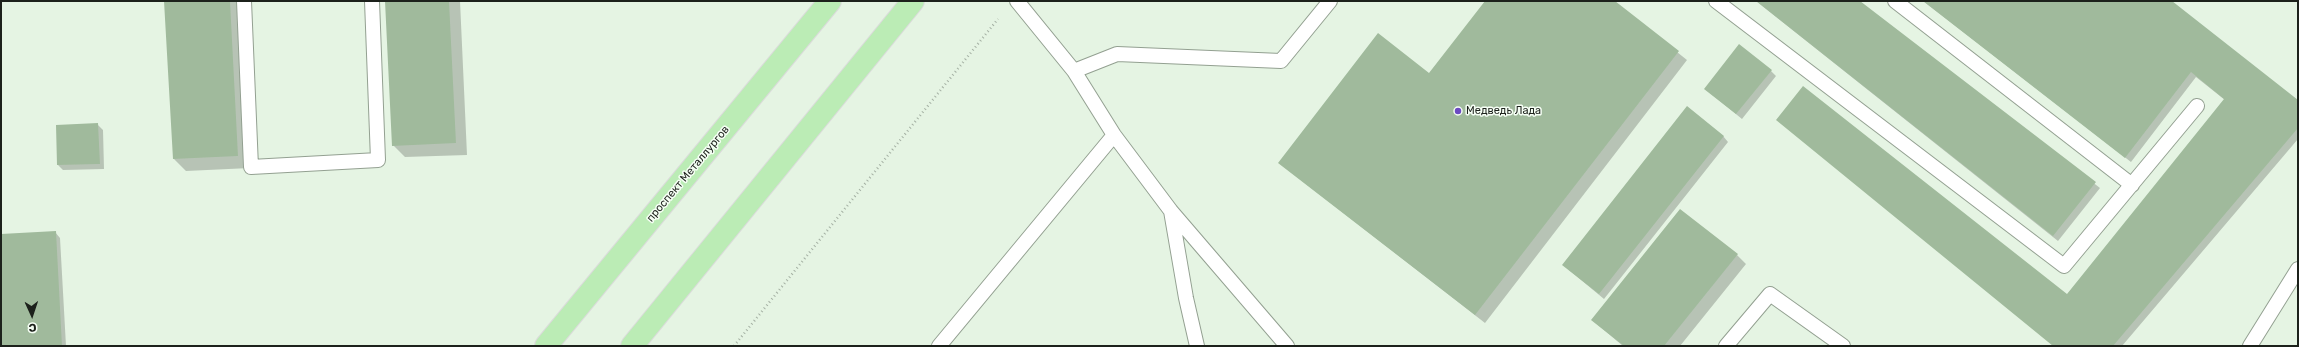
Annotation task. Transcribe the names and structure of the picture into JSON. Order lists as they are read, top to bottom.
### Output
{
  "streets": {
    "main road": ["проспект Металлургов"]
  },
  "places": ["Медведь Лада"],
  "north": "bottom"
}
